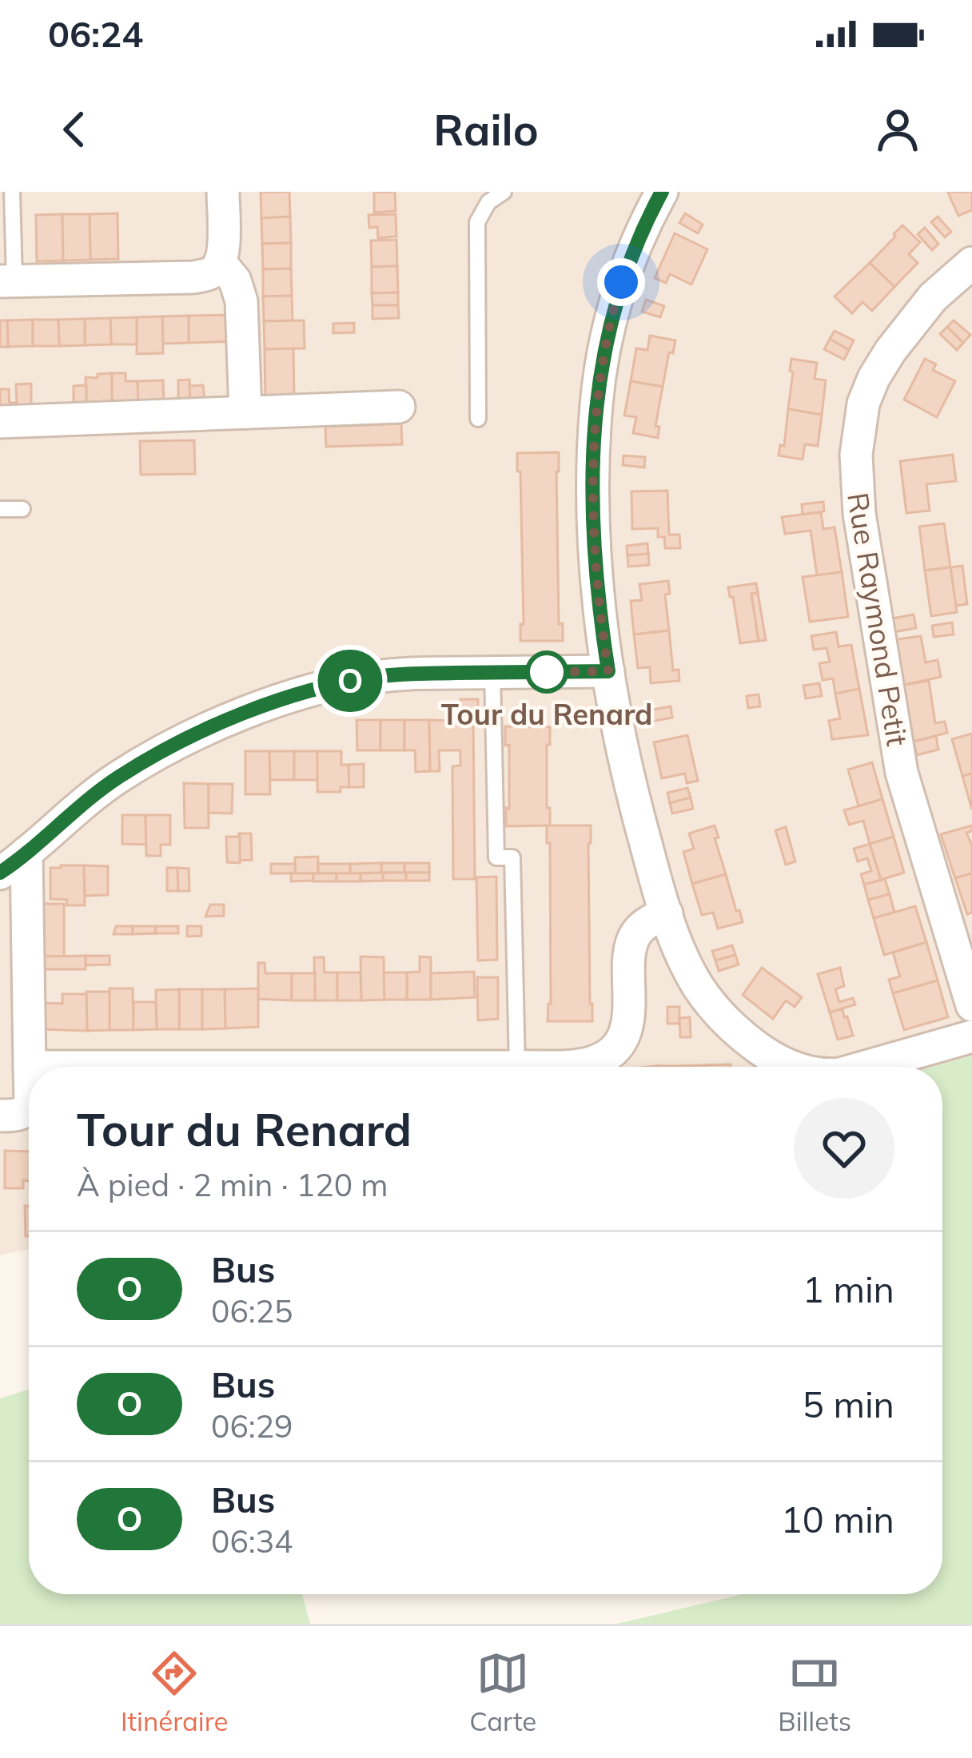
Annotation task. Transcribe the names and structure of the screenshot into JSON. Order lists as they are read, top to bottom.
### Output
{
  "streets": {
    "street": ["Rue Raymond Petit"]
  },
  "places": ["Tour du Renard"],
  "lines": ["bus line O"],
  "page": {
    "status": "06:24",
    "header": "Railo",
    "on_map": "O",
    "heading": ["Tour du Renard", "À pied · 2 min · 120 m"],
    "list": [
      {
        "mark": "O",
        "name": "Bus",
        "note": "06:25",
        "value": "1 min"
      },
      {
        "mark": "O",
        "name": "Bus",
        "note": "06:29",
        "value": "5 min"
      },
      {
        "mark": "O",
        "name": "Bus",
        "note": "06:34",
        "value": "10 min"
      }
    ],
    "tabs": ["Itinéraire", "Carte", "Billets"]
  }
}
